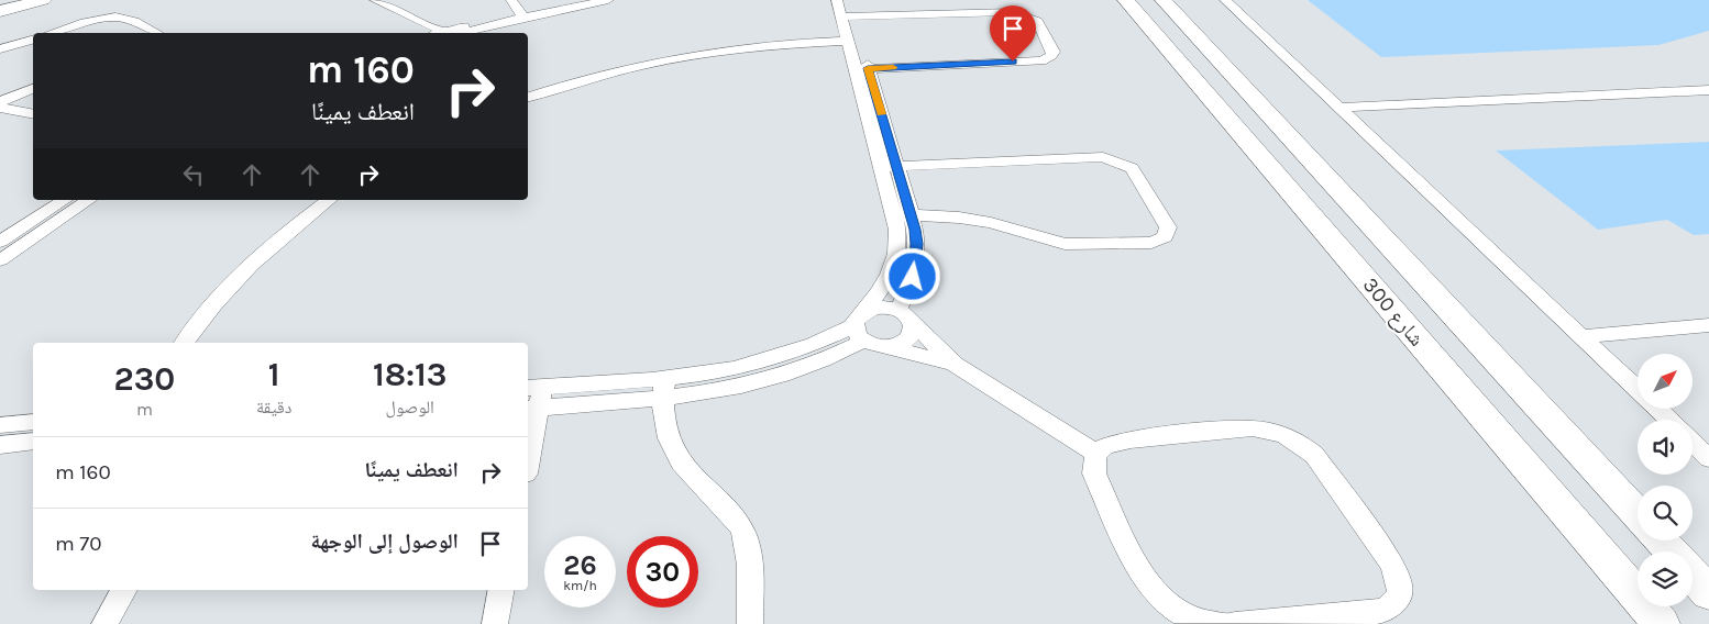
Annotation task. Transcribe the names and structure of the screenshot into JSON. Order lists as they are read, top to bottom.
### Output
{
  "streets": {
    "street": ["شارع 300"]
  },
  "north": "top right",
  "page": {
    "turn": ["160 m", "انعطف يمينًا"],
    "eta": [
      "18:13",
      "الوصول",
      "1",
      "دقيقة",
      "230",
      "m"
    ],
    "list": [
      {
        "name": "انعطف يمينًا",
        "value": "160 m"
      },
      {
        "name": "الوصول إلى الوجهة",
        "value": "70 m"
      }
    ],
    "speed": "26 km/h",
    "limit": "30"
  }
}
